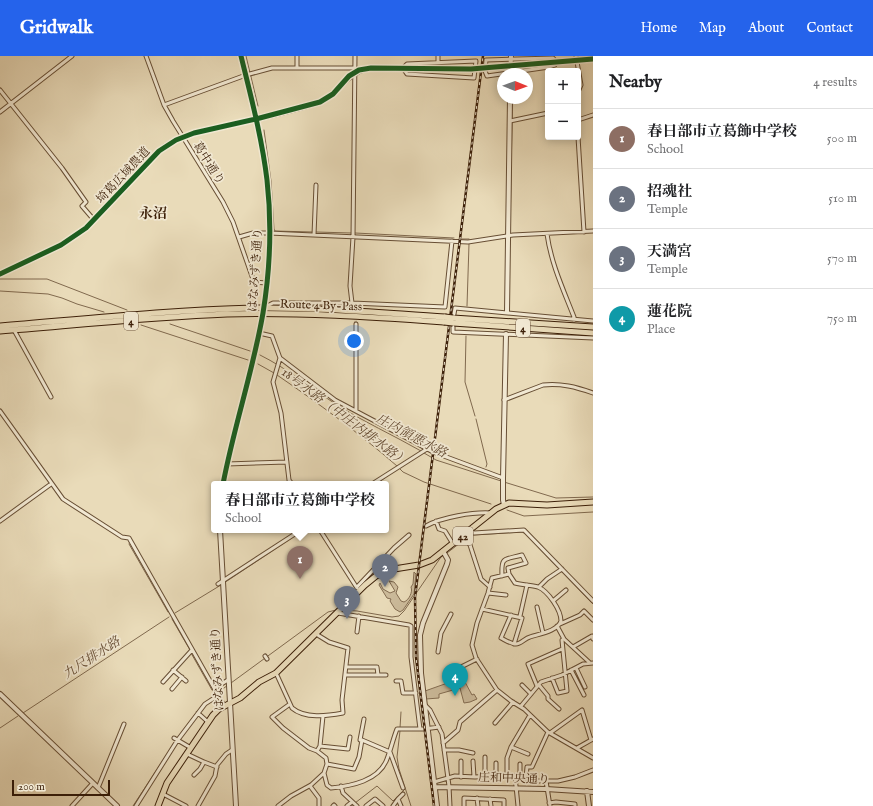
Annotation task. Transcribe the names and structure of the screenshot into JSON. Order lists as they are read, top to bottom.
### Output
{
  "streets": {
    "main road": ["Route 4 By-Pass", "4", "42"],
    "street": [
      "葛中通り",
      "埼葛広域農道",
      "はなみずき通り",
      "庄和中央通り"
    ]
  },
  "crossings": [
    ["葛中通り", "埼葛広域農道"],
    ["葛中通り", "はなみずき通り"],
    ["埼葛広域農道", "はなみずき通り"],
    ["はなみずき通り", "Route 4 By-Pass"],
    ["はなみずき通り", "42"]
  ],
  "districts": ["永沼"],
  "water": ["18号水路（中庄内排水路）", "庄内領悪水路", "九尺排水路"],
  "scale_bar": "200 m",
  "north": "right",
  "page": {
    "header": "Gridwalk",
    "nav": [
      "Home",
      "Map",
      "About",
      "Contact"
    ],
    "heading": ["Nearby", "4 results"],
    "map_buttons": ["+", "−"],
    "list": [
      {
        "mark": "1",
        "name": "春日部市立葛飾中学校",
        "note": "School",
        "value": "500 m"
      },
      {
        "mark": "2",
        "name": "招魂社",
        "note": "Temple",
        "value": "510 m"
      },
      {
        "mark": "3",
        "name": "天満宮",
        "note": "Temple",
        "value": "570 m"
      },
      {
        "mark": "4",
        "name": "蓮花院",
        "note": "Place",
        "value": "750 m"
      }
    ],
    "popup": ["春日部市立葛飾中学校", "School"],
    "pins": [
      "1",
      "2",
      "3",
      "4"
    ],
    "scale": "200 m"
  }
}
